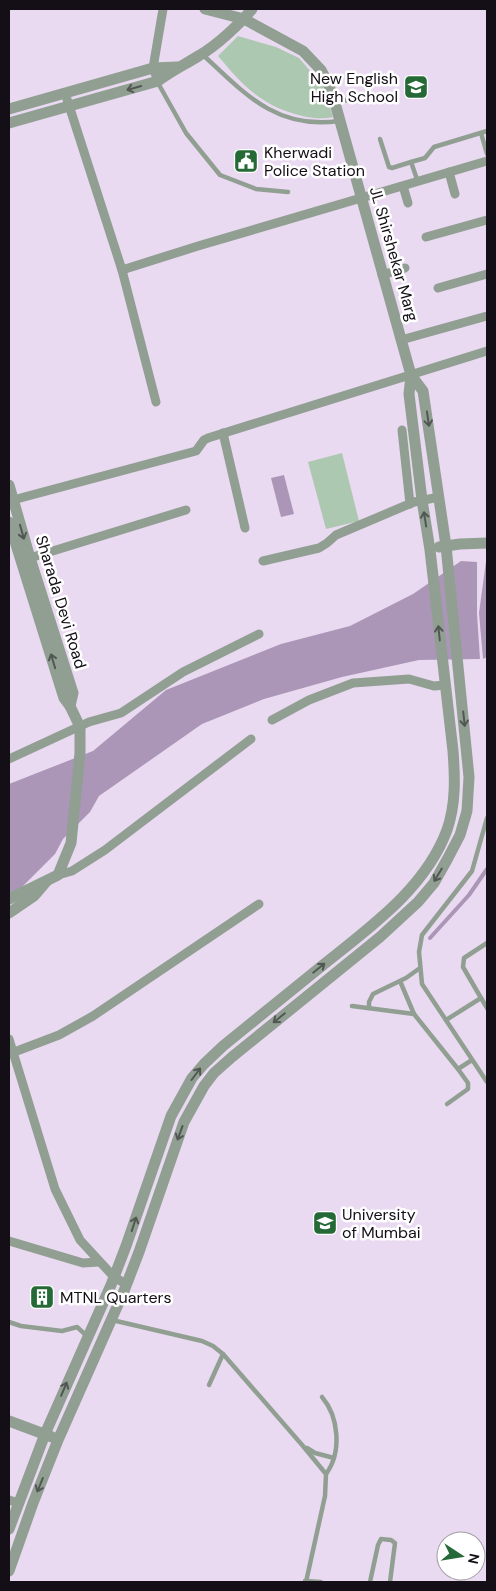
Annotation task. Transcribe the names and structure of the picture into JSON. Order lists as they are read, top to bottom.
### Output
{
  "streets": {
    "street": ["JL Shirshekar Marg", "Sharada Devi Road"]
  },
  "places": {
    "school or university": ["New English High School", "University of Mumbai"],
    "public building": ["Kherwadi Police Station"],
    "building": ["MTNL Quarters"]
  },
  "north": "right"
}
